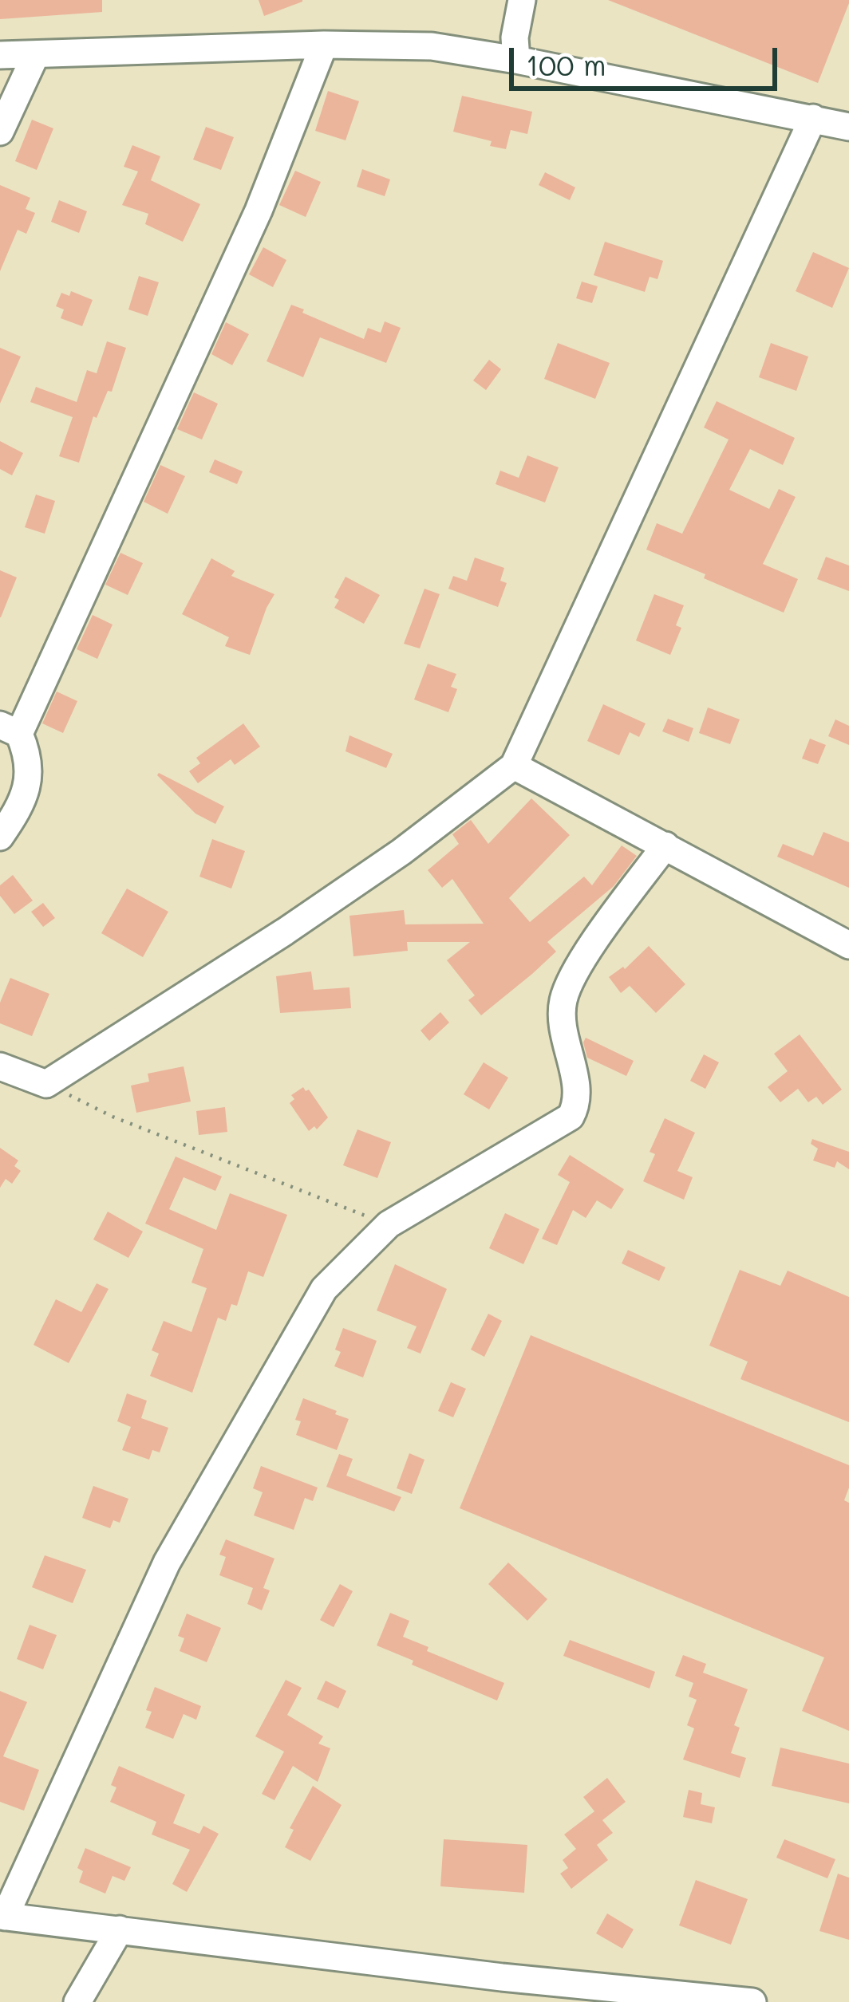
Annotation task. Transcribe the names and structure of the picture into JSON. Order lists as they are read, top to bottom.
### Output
{
  "scale_bar": "100 m"
}
